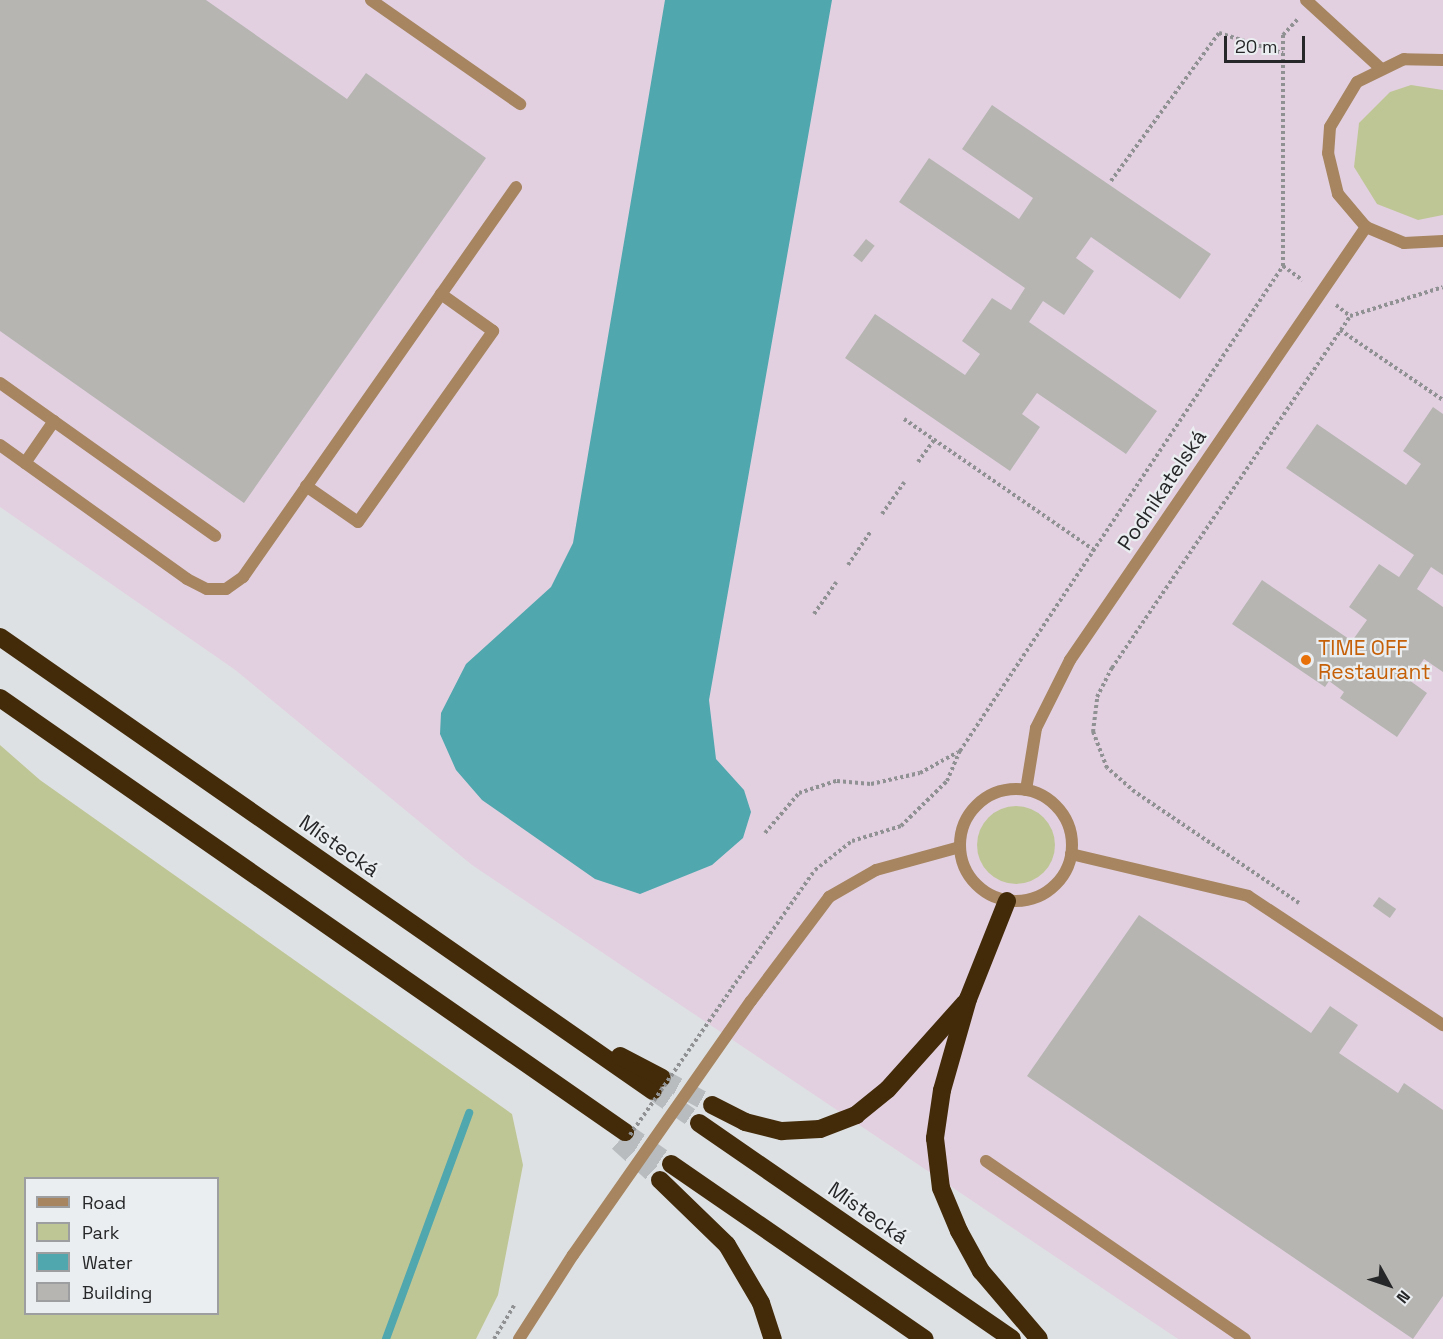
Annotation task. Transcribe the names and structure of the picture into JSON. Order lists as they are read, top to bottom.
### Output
{
  "streets": {
    "highway": ["Místecká"],
    "street": ["Podnikatelská"]
  },
  "places": ["TIME OFF Restaurant"],
  "legend": [
    "Road",
    "Park",
    "Water",
    "Building"
  ],
  "scale_bar": "20 m",
  "north": "bottom right"
}
